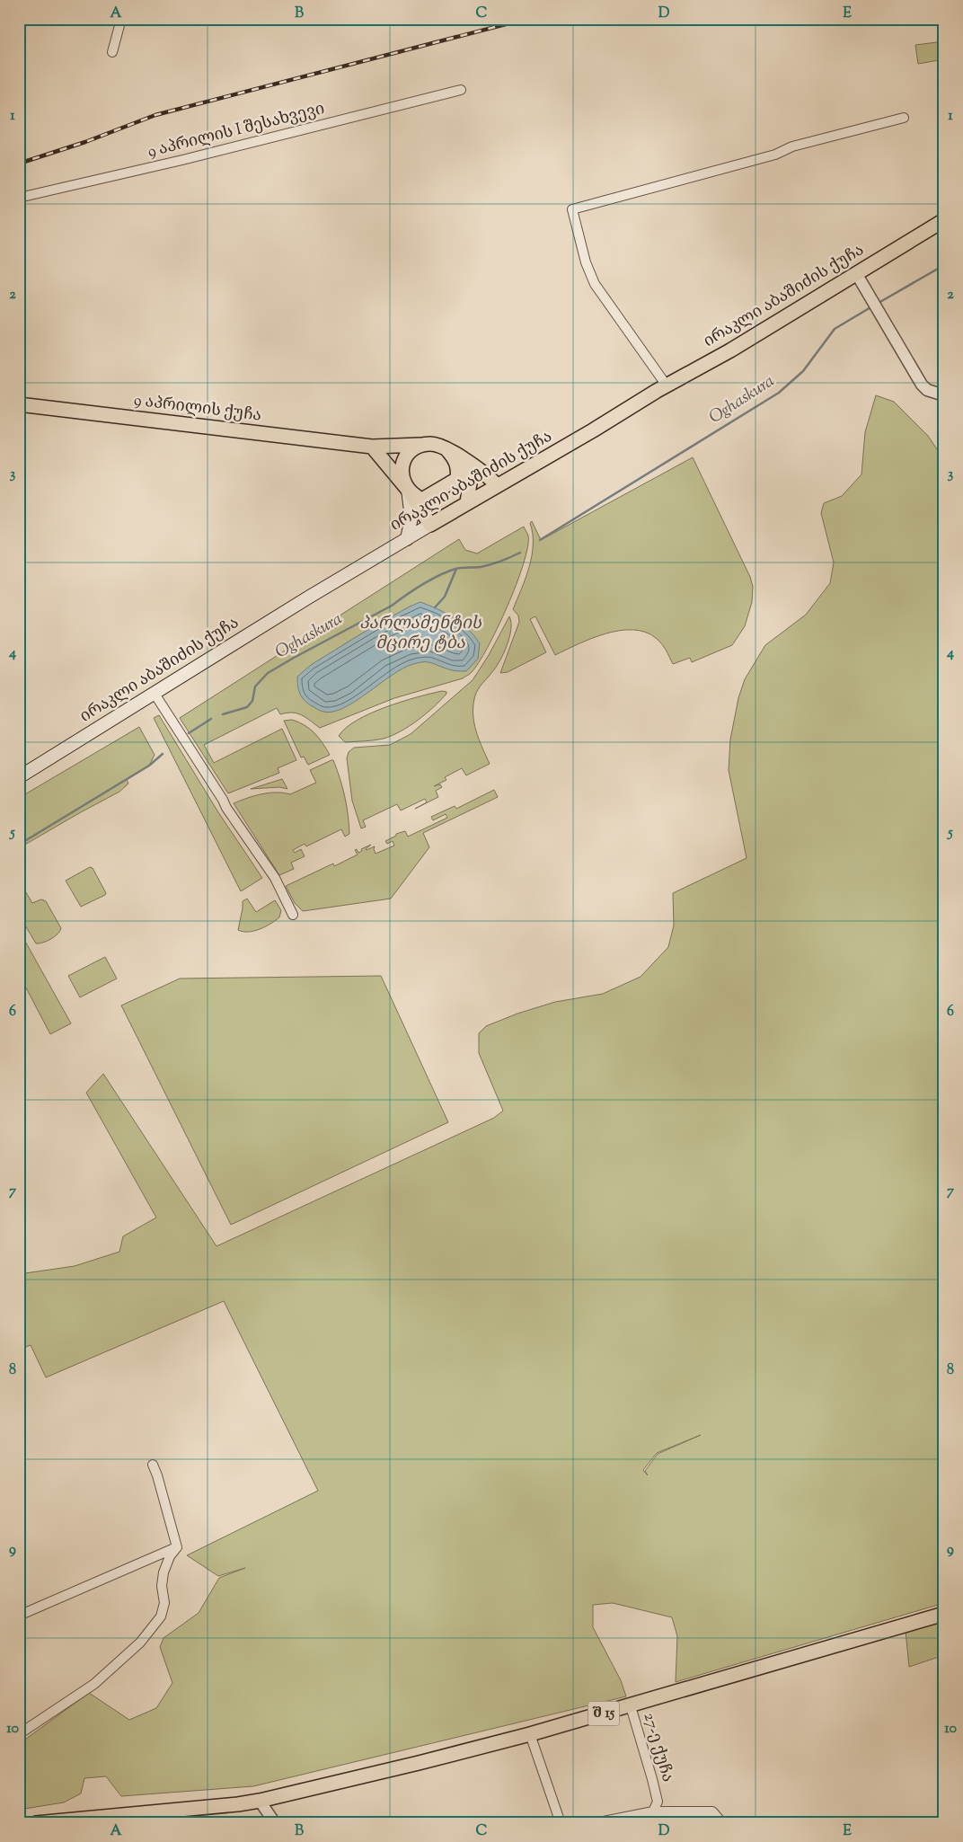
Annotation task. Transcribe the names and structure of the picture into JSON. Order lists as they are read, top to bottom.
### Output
{
  "streets": {
    "main road": ["ირაკლი აბაშიძის ქუჩა", "9 აპრილის ქუჩა", "შ 15"],
    "street": ["9 აპრილის I შესახვევი", "27-ე ქუჩა"]
  },
  "crossings": [
    ["შ 15", "27-ე ქუჩა"]
  ],
  "water": ["Oghaskura", "პარლამენტის მცირე ტბა"],
  "grid": {
    "columns": [
      "A",
      "B",
      "C",
      "D",
      "E"
    ],
    "rows": [
      "1",
      "2",
      "3",
      "4",
      "5",
      "6",
      "7",
      "8",
      "9",
      "10"
    ]
  }
}
